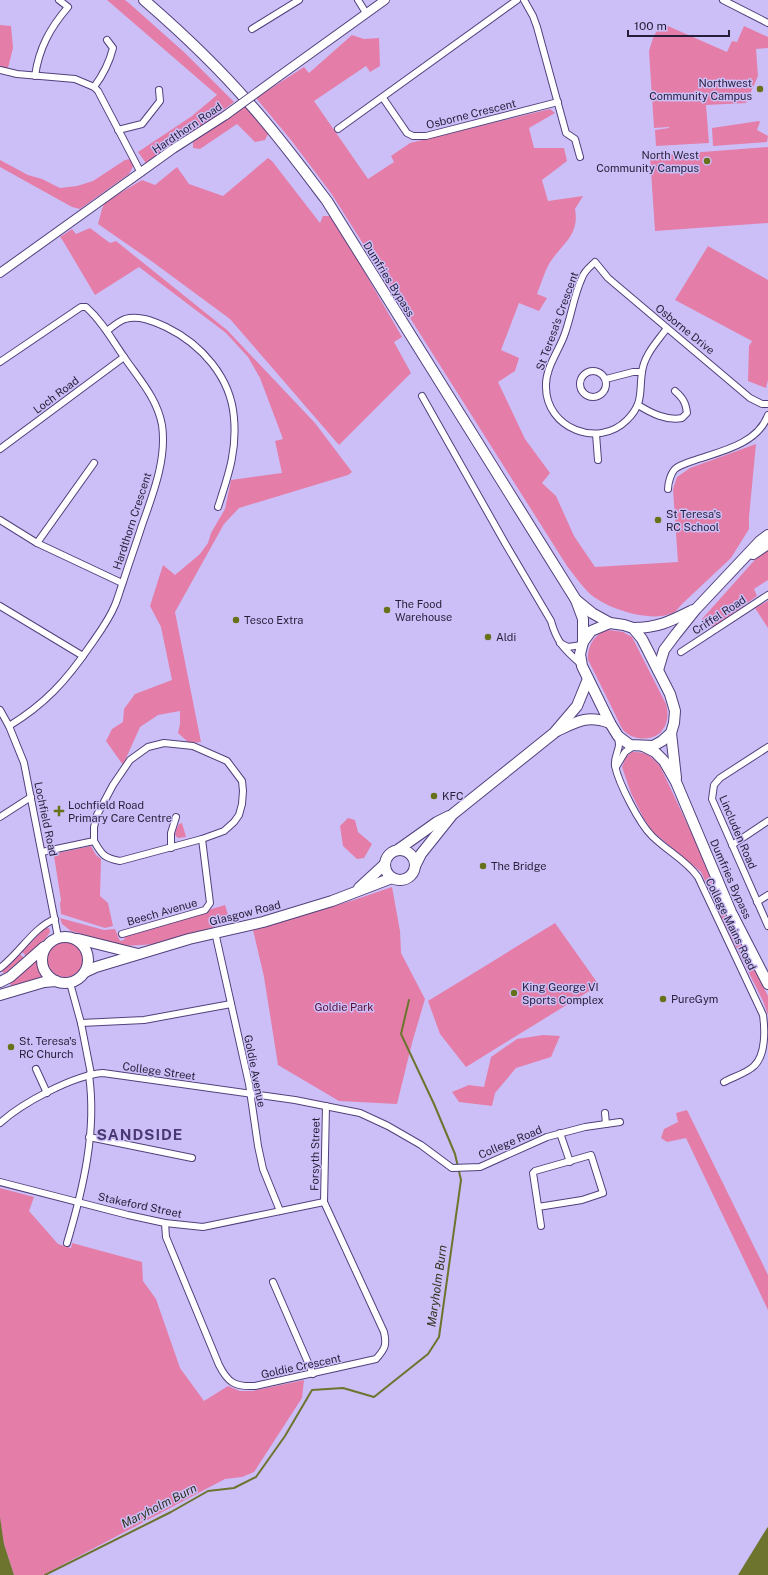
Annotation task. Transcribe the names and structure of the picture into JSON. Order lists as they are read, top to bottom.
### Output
{
  "streets": {
    "main road": ["Dumfries Bypass", "Glasgow Road"],
    "street": [
      "Osborne Crescent",
      "Hardthorn Road",
      "St Teresa's Crescent",
      "Osborne Drive",
      "Loch Road",
      "Hardthorn Crescent",
      "Criffel Road",
      "Lochfield Road",
      "Lincluden Road",
      "Beech Avenue",
      "College Mains Road",
      "College Street",
      "Goldie Avenue",
      "College Road",
      "Forsyth Street",
      "Stakeford Street",
      "Goldie Crescent"
    ]
  },
  "crossings": [
    ["Dumfries Bypass", "College Mains Road"],
    ["St Teresa's Crescent", "Osborne Drive"],
    ["Loch Road", "Hardthorn Crescent"],
    ["Hardthorn Crescent", "Lochfield Road"],
    ["Lochfield Road", "Glasgow Road"],
    ["Glasgow Road", "Goldie Avenue"],
    ["College Street", "Goldie Avenue"],
    ["College Street", "College Road"],
    ["College Street", "Forsyth Street"],
    ["Goldie Avenue", "Stakeford Street"],
    ["College Road", "Forsyth Street"],
    ["Forsyth Street", "Stakeford Street"],
    ["Forsyth Street", "Goldie Crescent"],
    ["Stakeford Street", "Goldie Crescent"]
  ],
  "districts": ["SANDSIDE"],
  "water": ["Maryholm Burn"],
  "parks": ["Goldie Park"],
  "places": {
    "other": [
      "Northwest Community Campus",
      "North West Community Campus",
      "St Teresa's RC School",
      "The Food Warehouse",
      "Tesco Extra",
      "Aldi",
      "KFC",
      "The Bridge",
      "King George VI Sports Complex",
      "PureGym",
      "St. Teresa's RC Church"
    ],
    "health": ["Lochfield Road Primary Care Centre"]
  },
  "scale_bar": "100 m"
}
